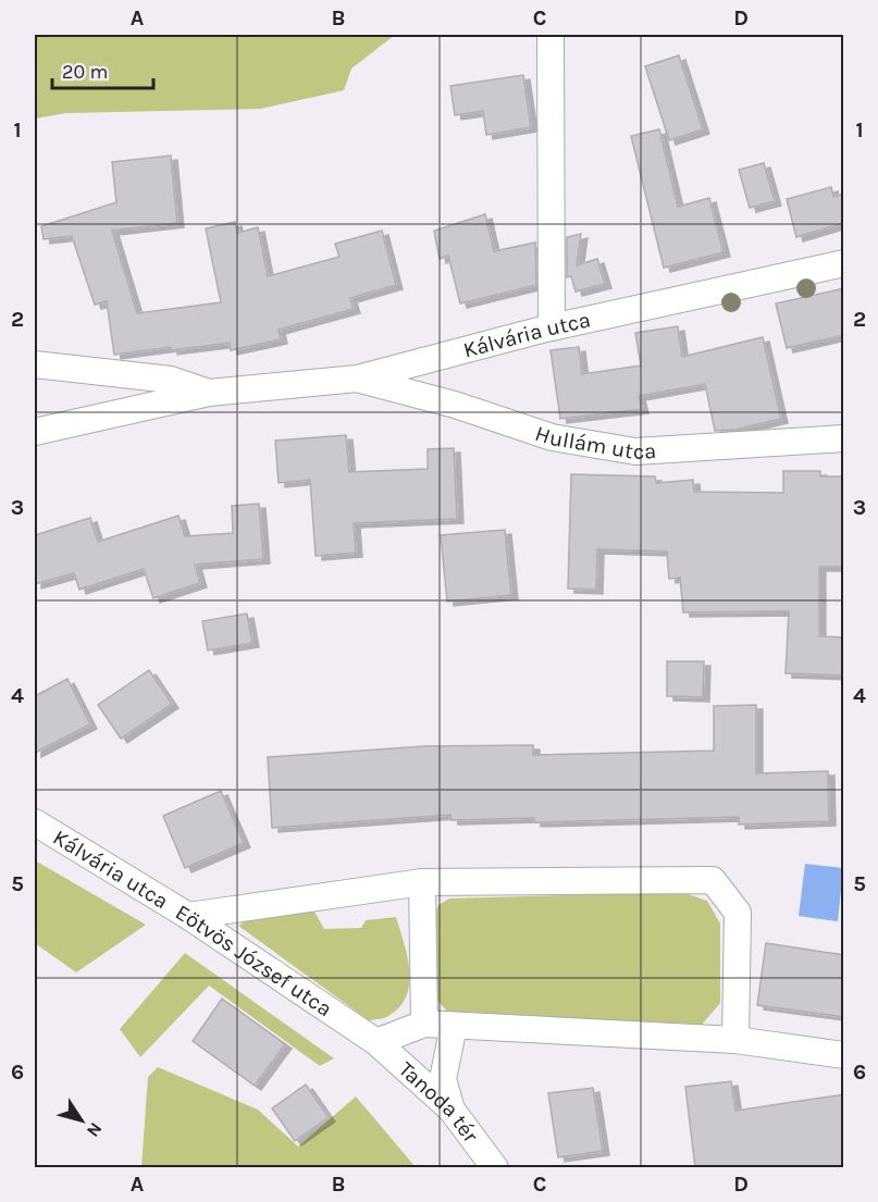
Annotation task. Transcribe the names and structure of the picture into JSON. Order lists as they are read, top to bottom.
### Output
{
  "streets": {
    "street": [
      "Kálvária utca",
      "Hullám utca",
      "Eötvös József utca",
      "Tanoda tér"
    ]
  },
  "crossings": [
    ["Kálvária utca", "Hullám utca"],
    ["Kálvária utca", "Eötvös József utca"],
    ["Eötvös József utca", "Tanoda tér"]
  ],
  "scale_bar": "20 m",
  "north": "bottom right",
  "grid": {
    "columns": [
      "A",
      "B",
      "C",
      "D"
    ],
    "rows": [
      "1",
      "2",
      "3",
      "4",
      "5",
      "6"
    ]
  }
}
